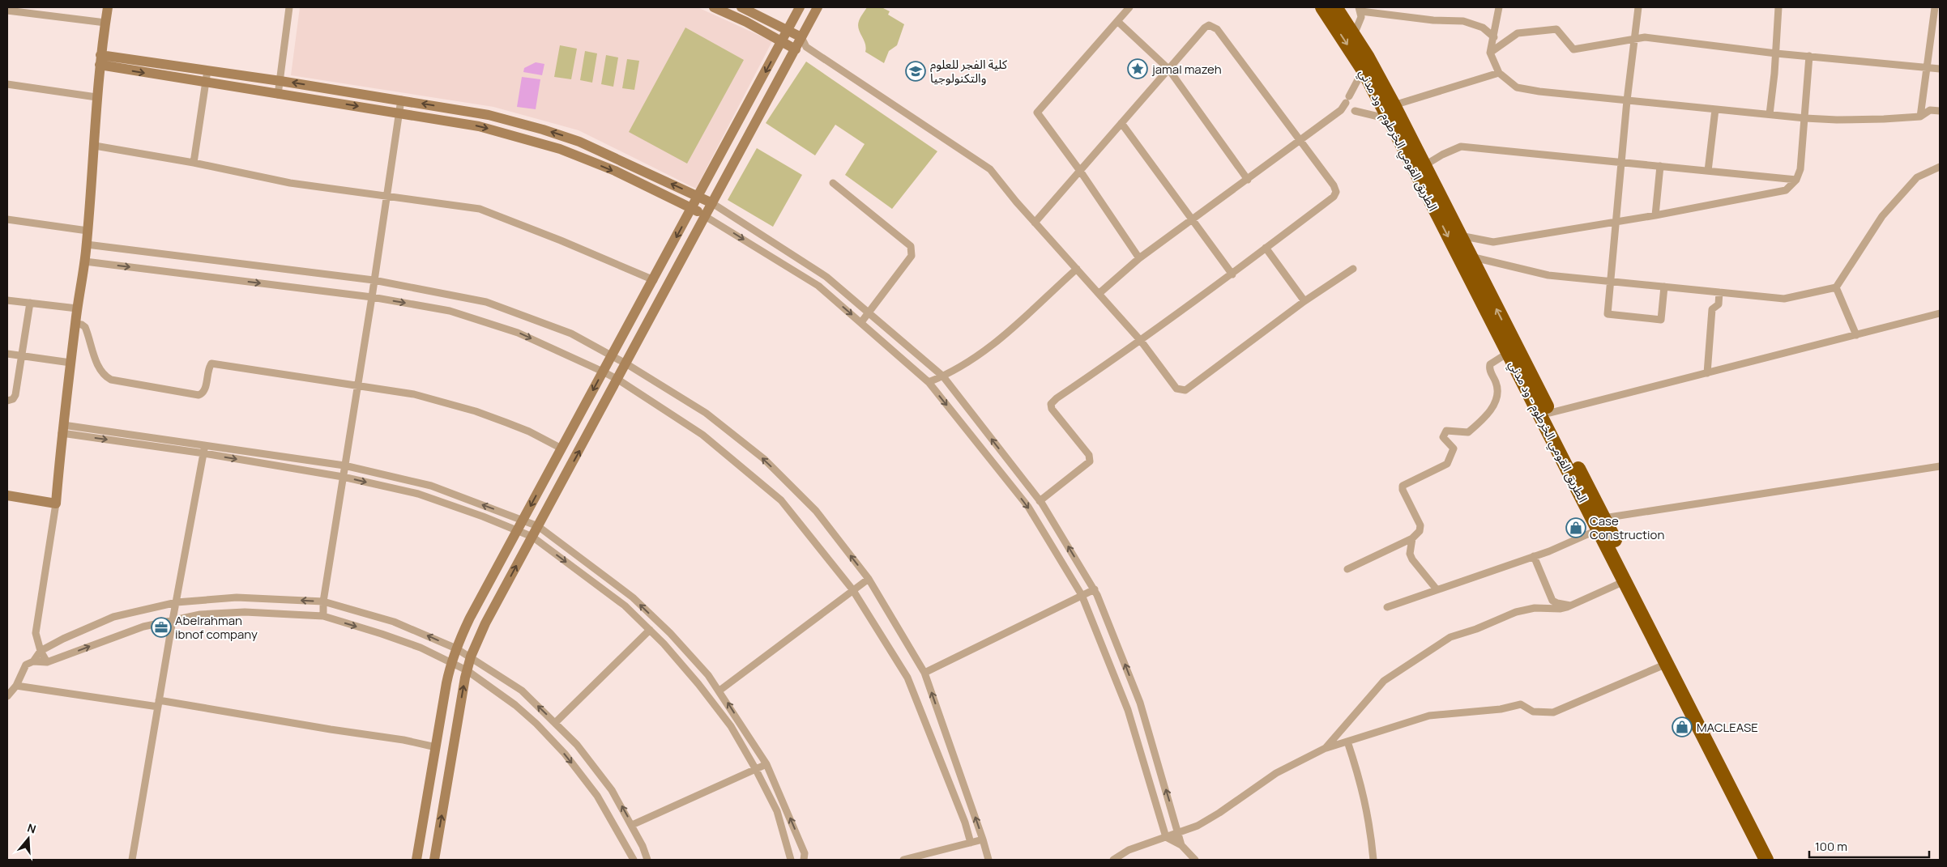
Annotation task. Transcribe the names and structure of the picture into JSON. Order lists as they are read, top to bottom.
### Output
{
  "streets": {
    "highway": ["الطريق القومي الخرطوم - ود مدني"]
  },
  "places": {
    "place": ["jamal mazeh"],
    "school or university": ["كلية الفجر للعلوم والتكنولوجيا"],
    "shop": ["Case Construction", "MACLEASE"],
    "office": ["Abelrahman ibnof company"]
  },
  "scale_bar": "100 m",
  "north": "top"
}
